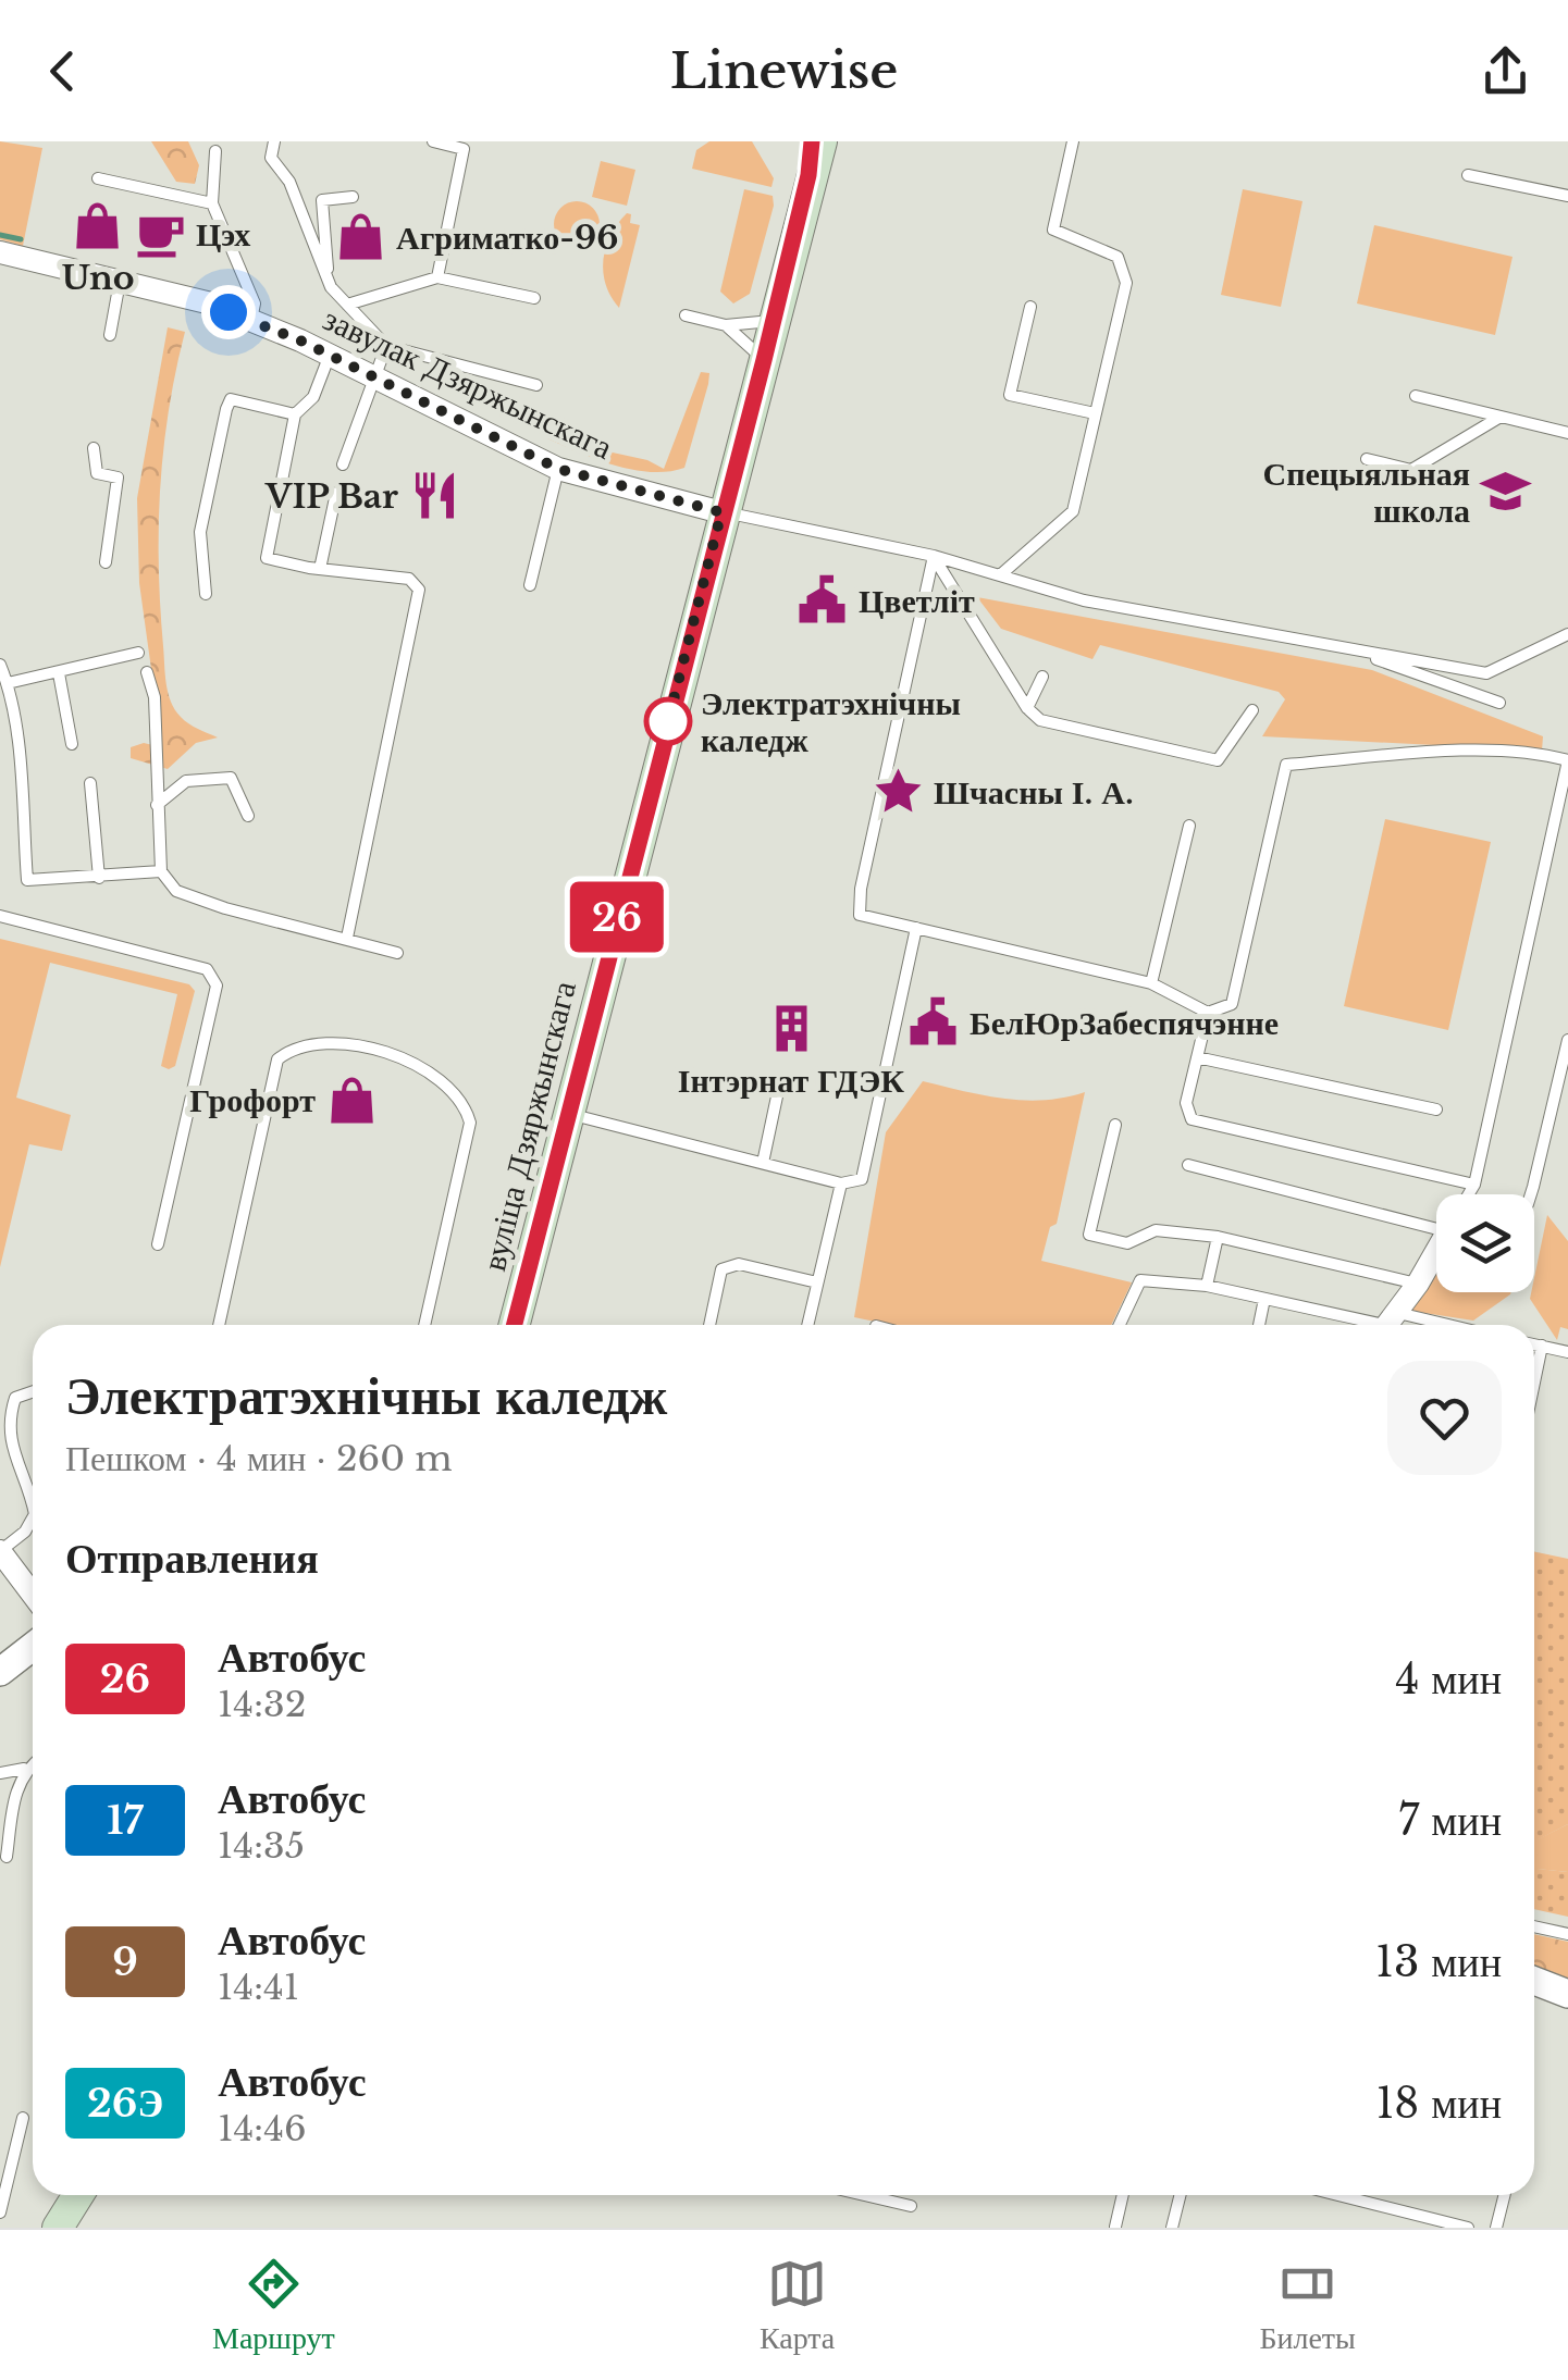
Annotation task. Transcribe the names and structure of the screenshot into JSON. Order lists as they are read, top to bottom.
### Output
{
  "streets": {
    "main road": ["вуліца Дзяржынскага"],
    "street": ["завулак Дзяржынскага"]
  },
  "crossings": [
    ["завулак Дзяржынскага", "вуліца Дзяржынскага"]
  ],
  "places": {
    "shop": ["Uno", "Агриматко-96", "Грофорт"],
    "cafe": ["Цэх"],
    "school or university": ["Спецыяльная школа"],
    "restaurant": ["VIP Bar"],
    "public building": ["Цветліт", "БелЮрЗабеспячэнне"],
    "other": ["Электратэхнічны каледж"],
    "place": ["Шчасны І. А."],
    "building": ["Інтэрнат ГДЭК"]
  },
  "lines": ["bus line 26"],
  "page": {
    "header": "Linewise",
    "on_map": "26",
    "heading": [
      ["Электратэхнічны каледж", "Пешком · 4 мин · 260 m"],
      "Отправления"
    ],
    "list": [
      {
        "mark": "26",
        "name": "Автобус",
        "note": "14:32",
        "value": "4 мин"
      },
      {
        "mark": "17",
        "name": "Автобус",
        "note": "14:35",
        "value": "7 мин"
      },
      {
        "mark": "9",
        "name": "Автобус",
        "note": "14:41",
        "value": "13 мин"
      },
      {
        "mark": "26Э",
        "name": "Автобус",
        "note": "14:46",
        "value": "18 мин"
      }
    ],
    "tabs": ["Маршрут", "Карта", "Билеты"]
  }
}
